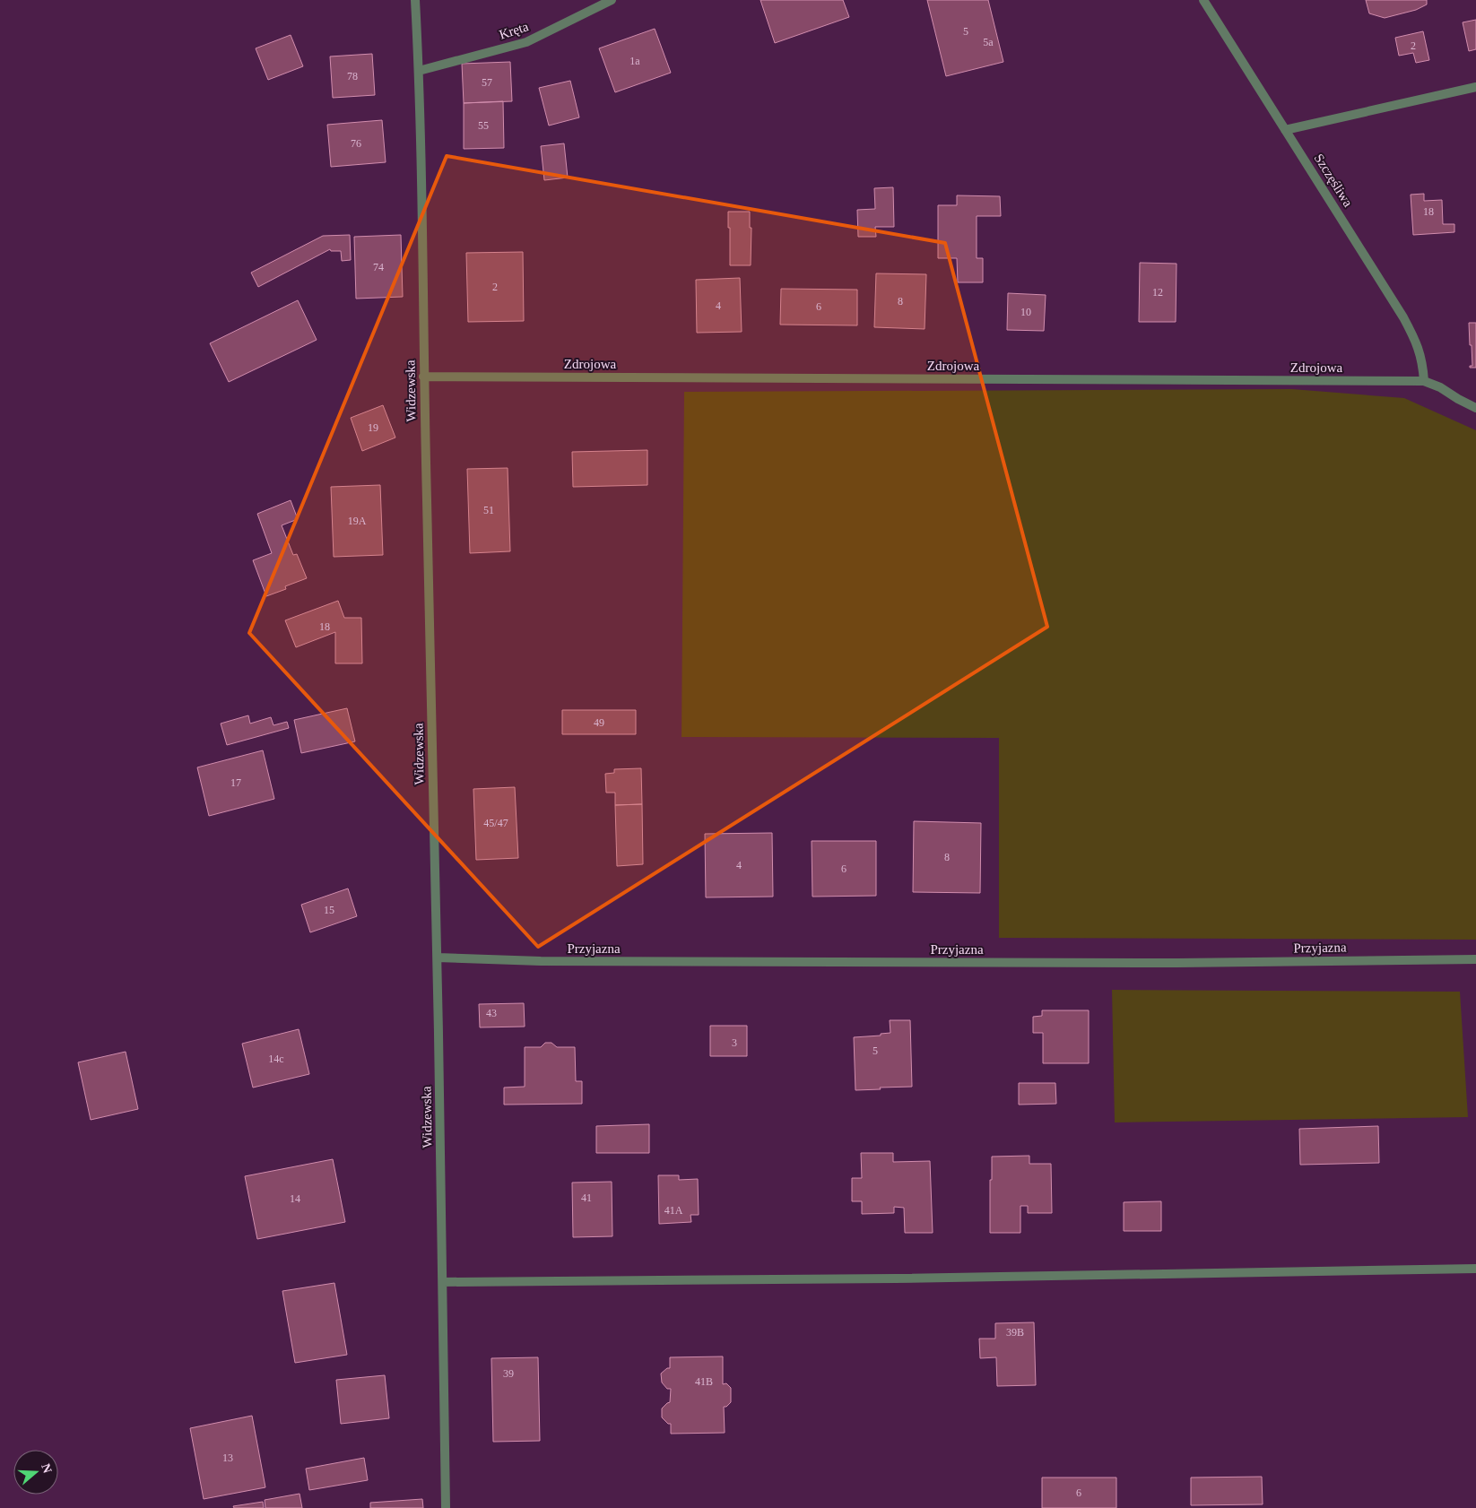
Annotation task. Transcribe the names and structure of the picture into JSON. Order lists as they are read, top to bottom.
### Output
{
  "streets": {
    "street": [
      "Kręta",
      "Szczęśliwa",
      "Zdrojowa",
      "Widzewska",
      "Przyjazna"
    ]
  },
  "crossings": [
    ["Kręta", "Widzewska"],
    ["Szczęśliwa", "Zdrojowa"],
    ["Zdrojowa", "Widzewska"],
    ["Widzewska", "Przyjazna"]
  ],
  "house_numbers": [
    "5",
    "5a",
    "2",
    "1a",
    "78",
    "57",
    "55",
    "76",
    "18",
    "74",
    "2",
    "12",
    "8",
    "4",
    "6",
    "10",
    "19",
    "51",
    "19A",
    "18",
    "49",
    "17",
    "45/47",
    "8",
    "4",
    "6",
    "15",
    "43",
    "3",
    "5",
    "14c",
    "41",
    "14",
    "41A",
    "39B",
    "39",
    "41B",
    "13",
    "6"
  ],
  "north": "right"
}
